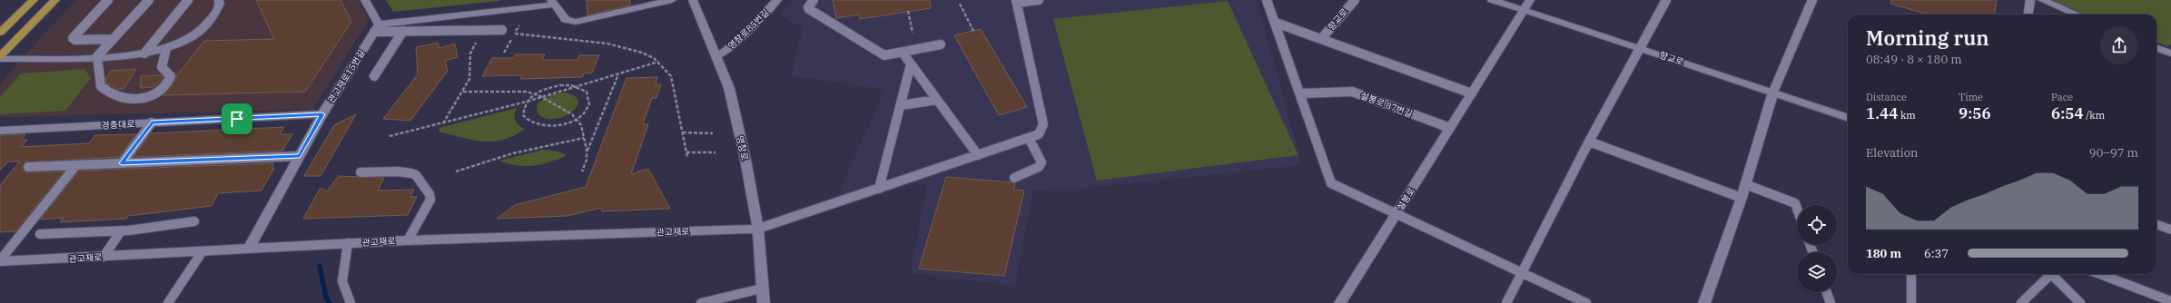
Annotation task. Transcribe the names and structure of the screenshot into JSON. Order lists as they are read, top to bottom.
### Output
{
  "streets": {
    "street": [
      "향교로",
      "영창로85번길",
      "관고재로15번길",
      "경충대로",
      "영창로",
      "설봉로",
      "관고재로"
    ],
    "lane": ["설봉로 87번길"]
  },
  "crossings": [
    ["향교로", "설봉로"],
    ["영창로85번길", "영창로"],
    ["관고재로15번길", "경충대로"],
    ["관고재로15번길", "관고재로"],
    ["설봉로 87번길", "설봉로"],
    ["영창로", "관고재로"]
  ],
  "page": {
    "heading": ["Morning run", "08:49 · 8 × 180 m"],
    "stats": [
      ["Distance", "1.44 km"],
      ["Time", "9:56"],
      ["Pace", "6:54 /km"]
    ],
    "chart": ["Elevation", "90–97 m"],
    "list": [
      {
        "name": "180 m",
        "note": "6:37"
      }
    ]
  }
}
